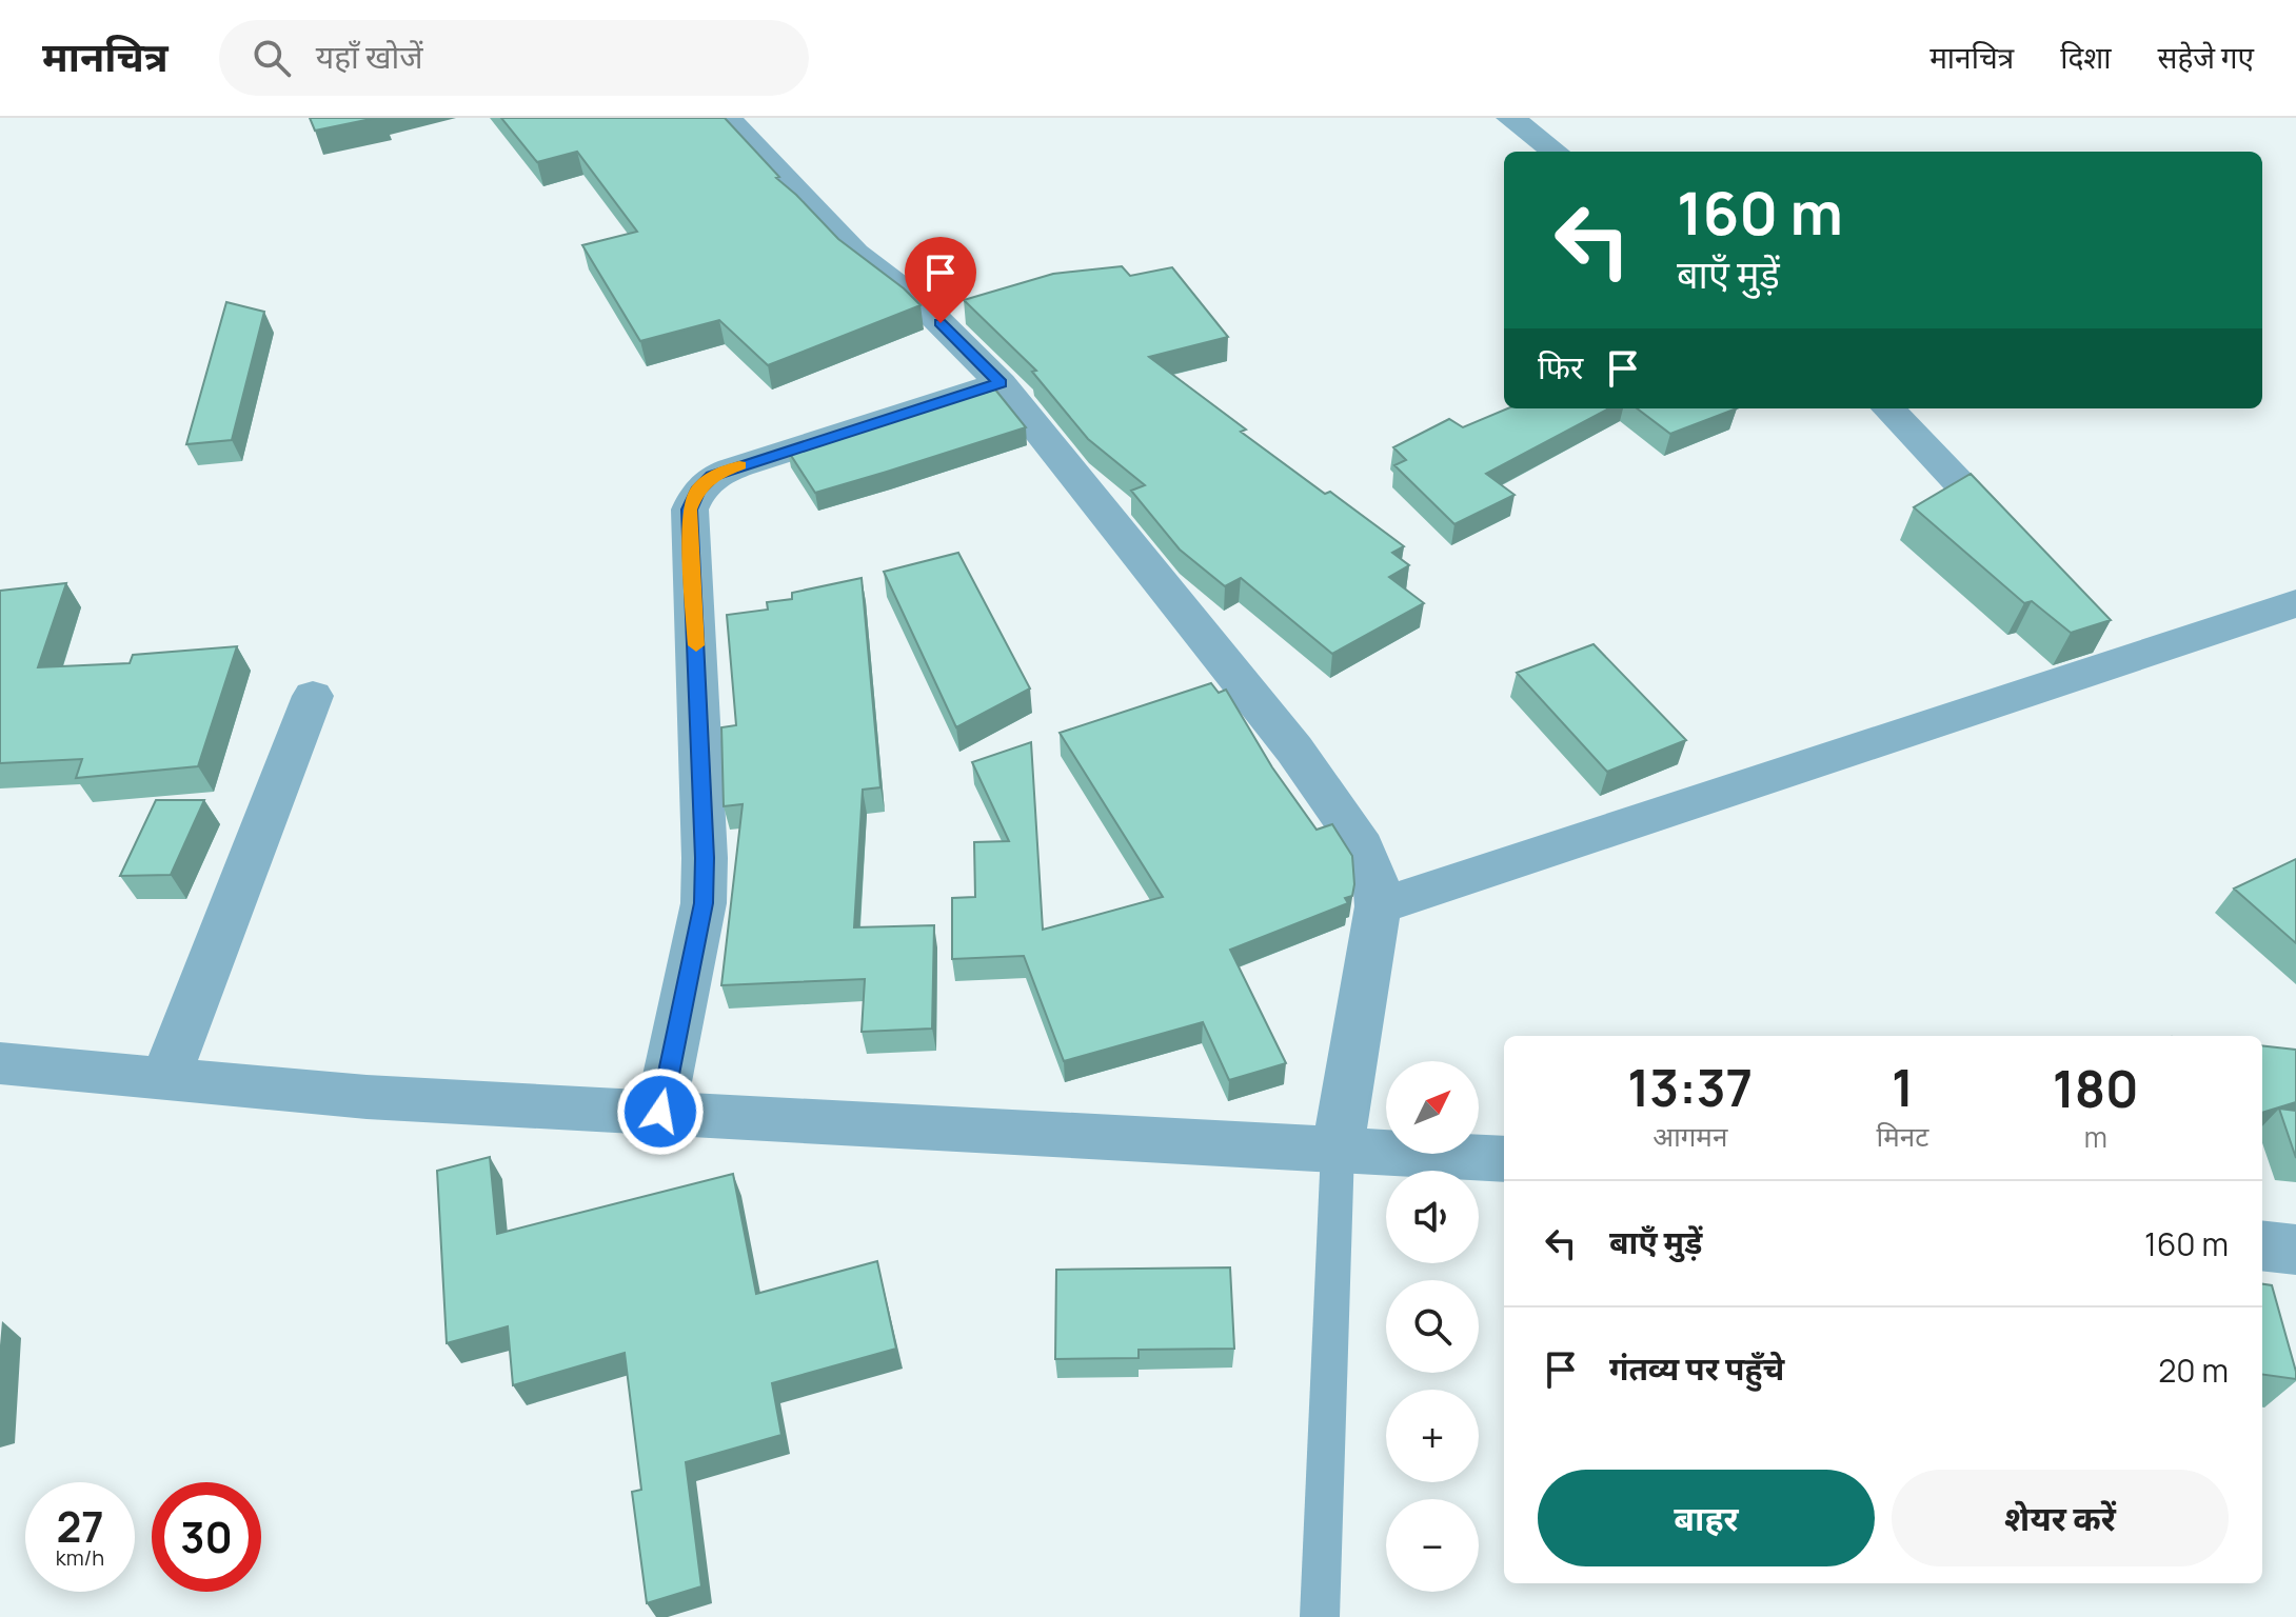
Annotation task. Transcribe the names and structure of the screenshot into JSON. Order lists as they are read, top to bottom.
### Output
{
  "north": "top right",
  "page": {
    "header": "मानचित्र",
    "search": "यहाँ खोजें",
    "nav": ["मानचित्र", "दिशा", "सहेजे गए"],
    "turn": ["160 m", "बाएँ मुड़ें"],
    "then": "फिर",
    "eta": [
      "13:37",
      "आगमन",
      "1",
      "मिनट",
      "180",
      "m"
    ],
    "map_buttons": ["+", "−"],
    "list": [
      {
        "name": "बाएँ मुड़ें",
        "value": "160 m"
      },
      {
        "name": "गंतव्य पर पहुँचे",
        "value": "20 m"
      }
    ],
    "buttons": ["बाहर", "शेयर करें"],
    "speed": "27 km/h",
    "limit": "30"
  }
}
